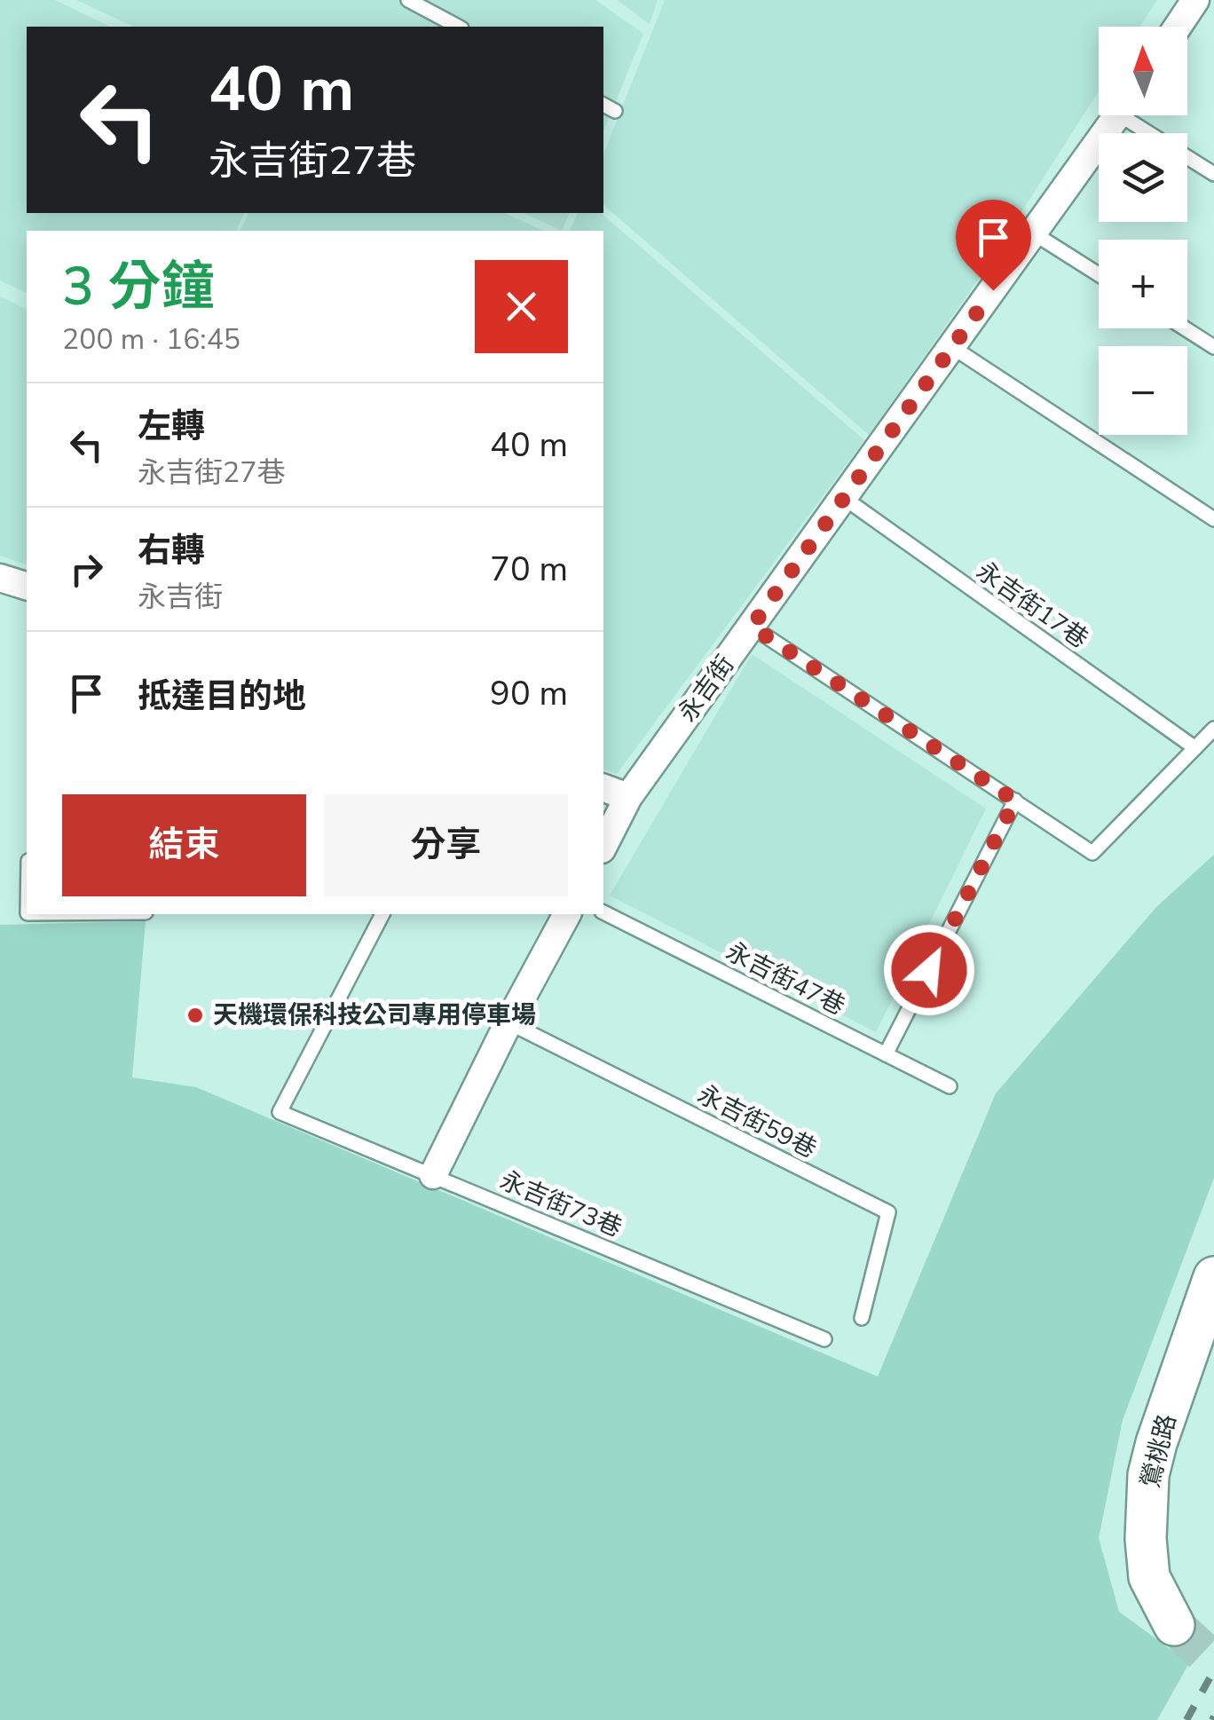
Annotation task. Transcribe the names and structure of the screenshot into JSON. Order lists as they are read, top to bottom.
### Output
{
  "streets": {
    "main road": ["鶯桃路"],
    "street": ["永吉街"],
    "lane": [
      "永吉街17巷",
      "永吉街47巷",
      "永吉街59巷",
      "永吉街73巷"
    ]
  },
  "crossings": [
    ["永吉街17巷", "永吉街"]
  ],
  "places": ["天機環保科技公司專用停車場"],
  "north": "top",
  "page": {
    "map_buttons": ["+", "−"],
    "turn": ["40 m", "永吉街27巷"],
    "heading": ["3 分鐘", "200 m · 16:45"],
    "list": [
      {
        "name": "左轉",
        "note": "永吉街27巷",
        "value": "40 m"
      },
      {
        "name": "右轉",
        "note": "永吉街",
        "value": "70 m"
      },
      {
        "name": "抵達目的地",
        "value": "90 m"
      }
    ],
    "buttons": ["結束", "分享"]
  }
}
